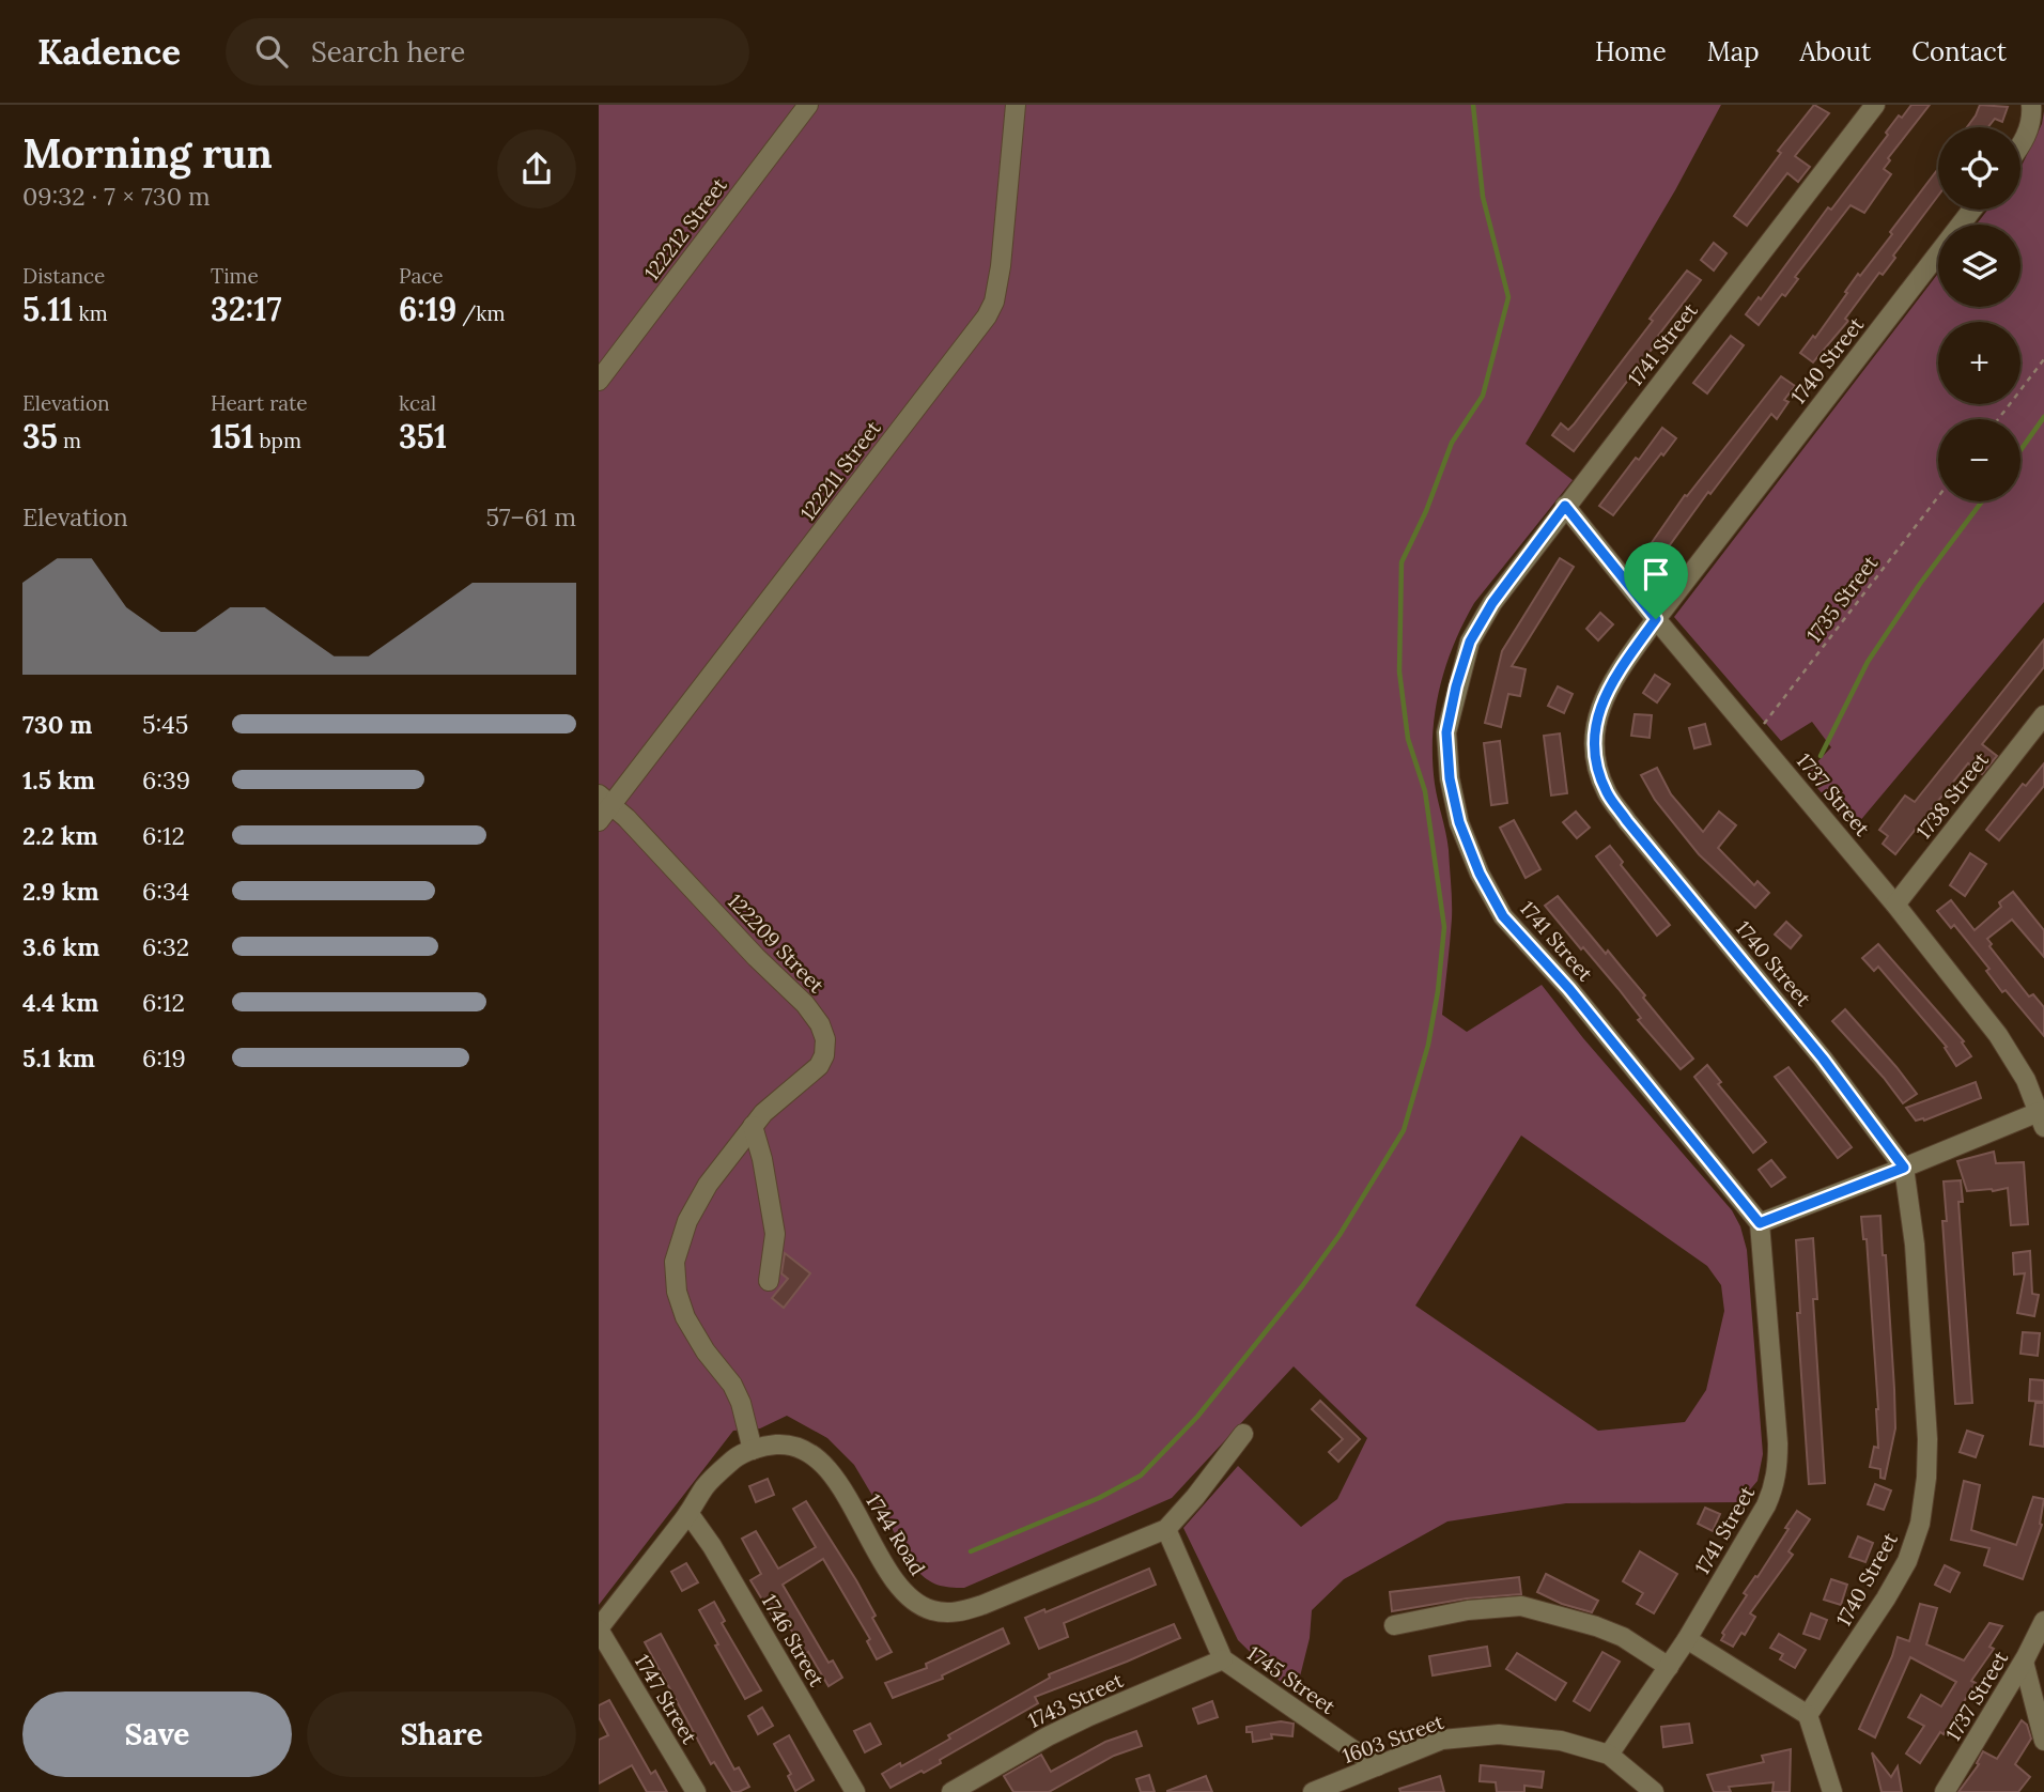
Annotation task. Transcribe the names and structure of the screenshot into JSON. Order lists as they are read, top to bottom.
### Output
{
  "streets": {
    "street": [
      "122212 Street",
      "1741 Street",
      "1740 Street",
      "122211 Street",
      "1737 Street",
      "1738 Street",
      "122209 Street",
      "1744 Road",
      "1746 Street",
      "1745 Street",
      "1747 Street",
      "1743 Street",
      "1603 Street"
    ],
    "path": ["1735 Street"]
  },
  "crossings": [
    ["1741 Street", "1737 Street"],
    ["1741 Street", "1603 Street"],
    ["1740 Street", "1737 Street"],
    ["122211 Street", "122209 Street"],
    ["1735 Street", "1737 Street"],
    ["1737 Street", "1738 Street"],
    ["122209 Street", "1744 Road"],
    ["1744 Road", "1746 Street"],
    ["1744 Road", "1745 Street"],
    ["1744 Road", "1747 Street"],
    ["1745 Street", "1743 Street"],
    ["1745 Street", "1603 Street"]
  ],
  "page": {
    "header": "Kadence",
    "search": "Search here",
    "nav": [
      "Home",
      "Map",
      "About",
      "Contact"
    ],
    "heading": ["Morning run", "09:32 · 7 × 730 m"],
    "map_buttons": ["+", "−"],
    "stats": [
      ["Distance", "5.11 km"],
      ["Time", "32:17"],
      ["Pace", "6:19 /km"],
      ["Elevation", "35 m"],
      ["Heart rate", "151 bpm"],
      ["kcal", "351"]
    ],
    "chart": ["Elevation", "57–61 m"],
    "list": [
      {
        "name": "730 m",
        "note": "5:45"
      },
      {
        "name": "1.5 km",
        "note": "6:39"
      },
      {
        "name": "2.2 km",
        "note": "6:12"
      },
      {
        "name": "2.9 km",
        "note": "6:34"
      },
      {
        "name": "3.6 km",
        "note": "6:32"
      },
      {
        "name": "4.4 km",
        "note": "6:12"
      },
      {
        "name": "5.1 km",
        "note": "6:19"
      }
    ],
    "buttons": ["Save", "Share"]
  }
}
